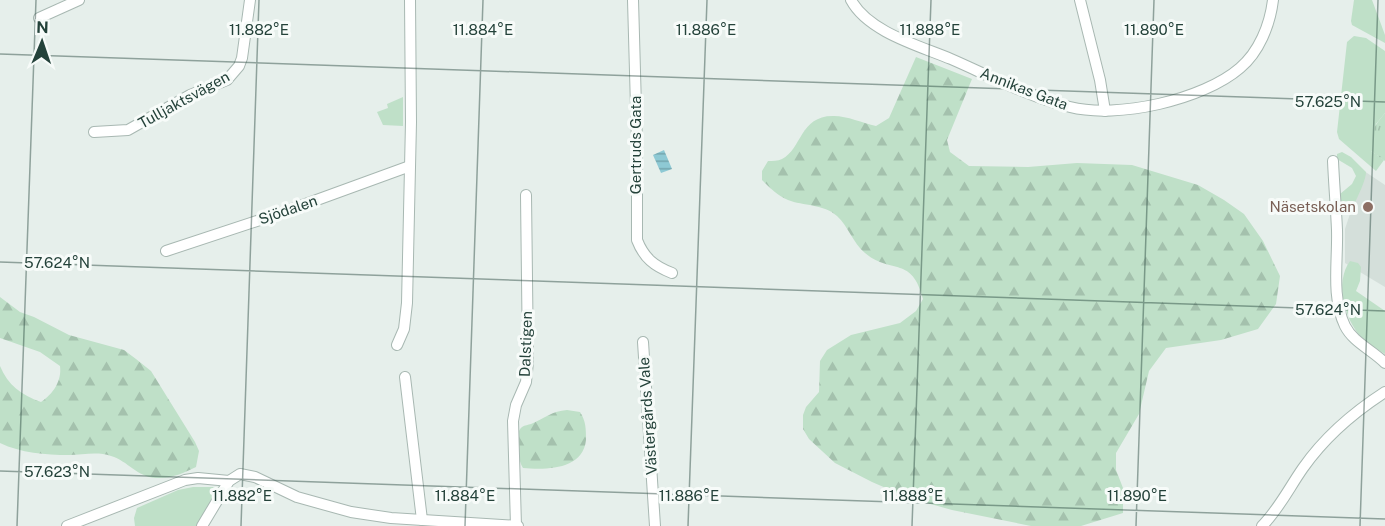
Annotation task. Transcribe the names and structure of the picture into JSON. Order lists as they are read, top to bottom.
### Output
{
  "streets": {
    "street": [
      "Annikas Gata",
      "Tulljaktsvägen",
      "Gertruds Gata",
      "Sjödalen",
      "Dalstigen",
      "Västergårds Vale"
    ]
  },
  "places": ["Näsetskolan"],
  "north": "top",
  "coordinates": [
    "11.882°E",
    "11.884°E",
    "11.886°E",
    "11.888°E",
    "11.890°E",
    "57.625°N",
    "57.624°N",
    "57.623°N"
  ]
}
